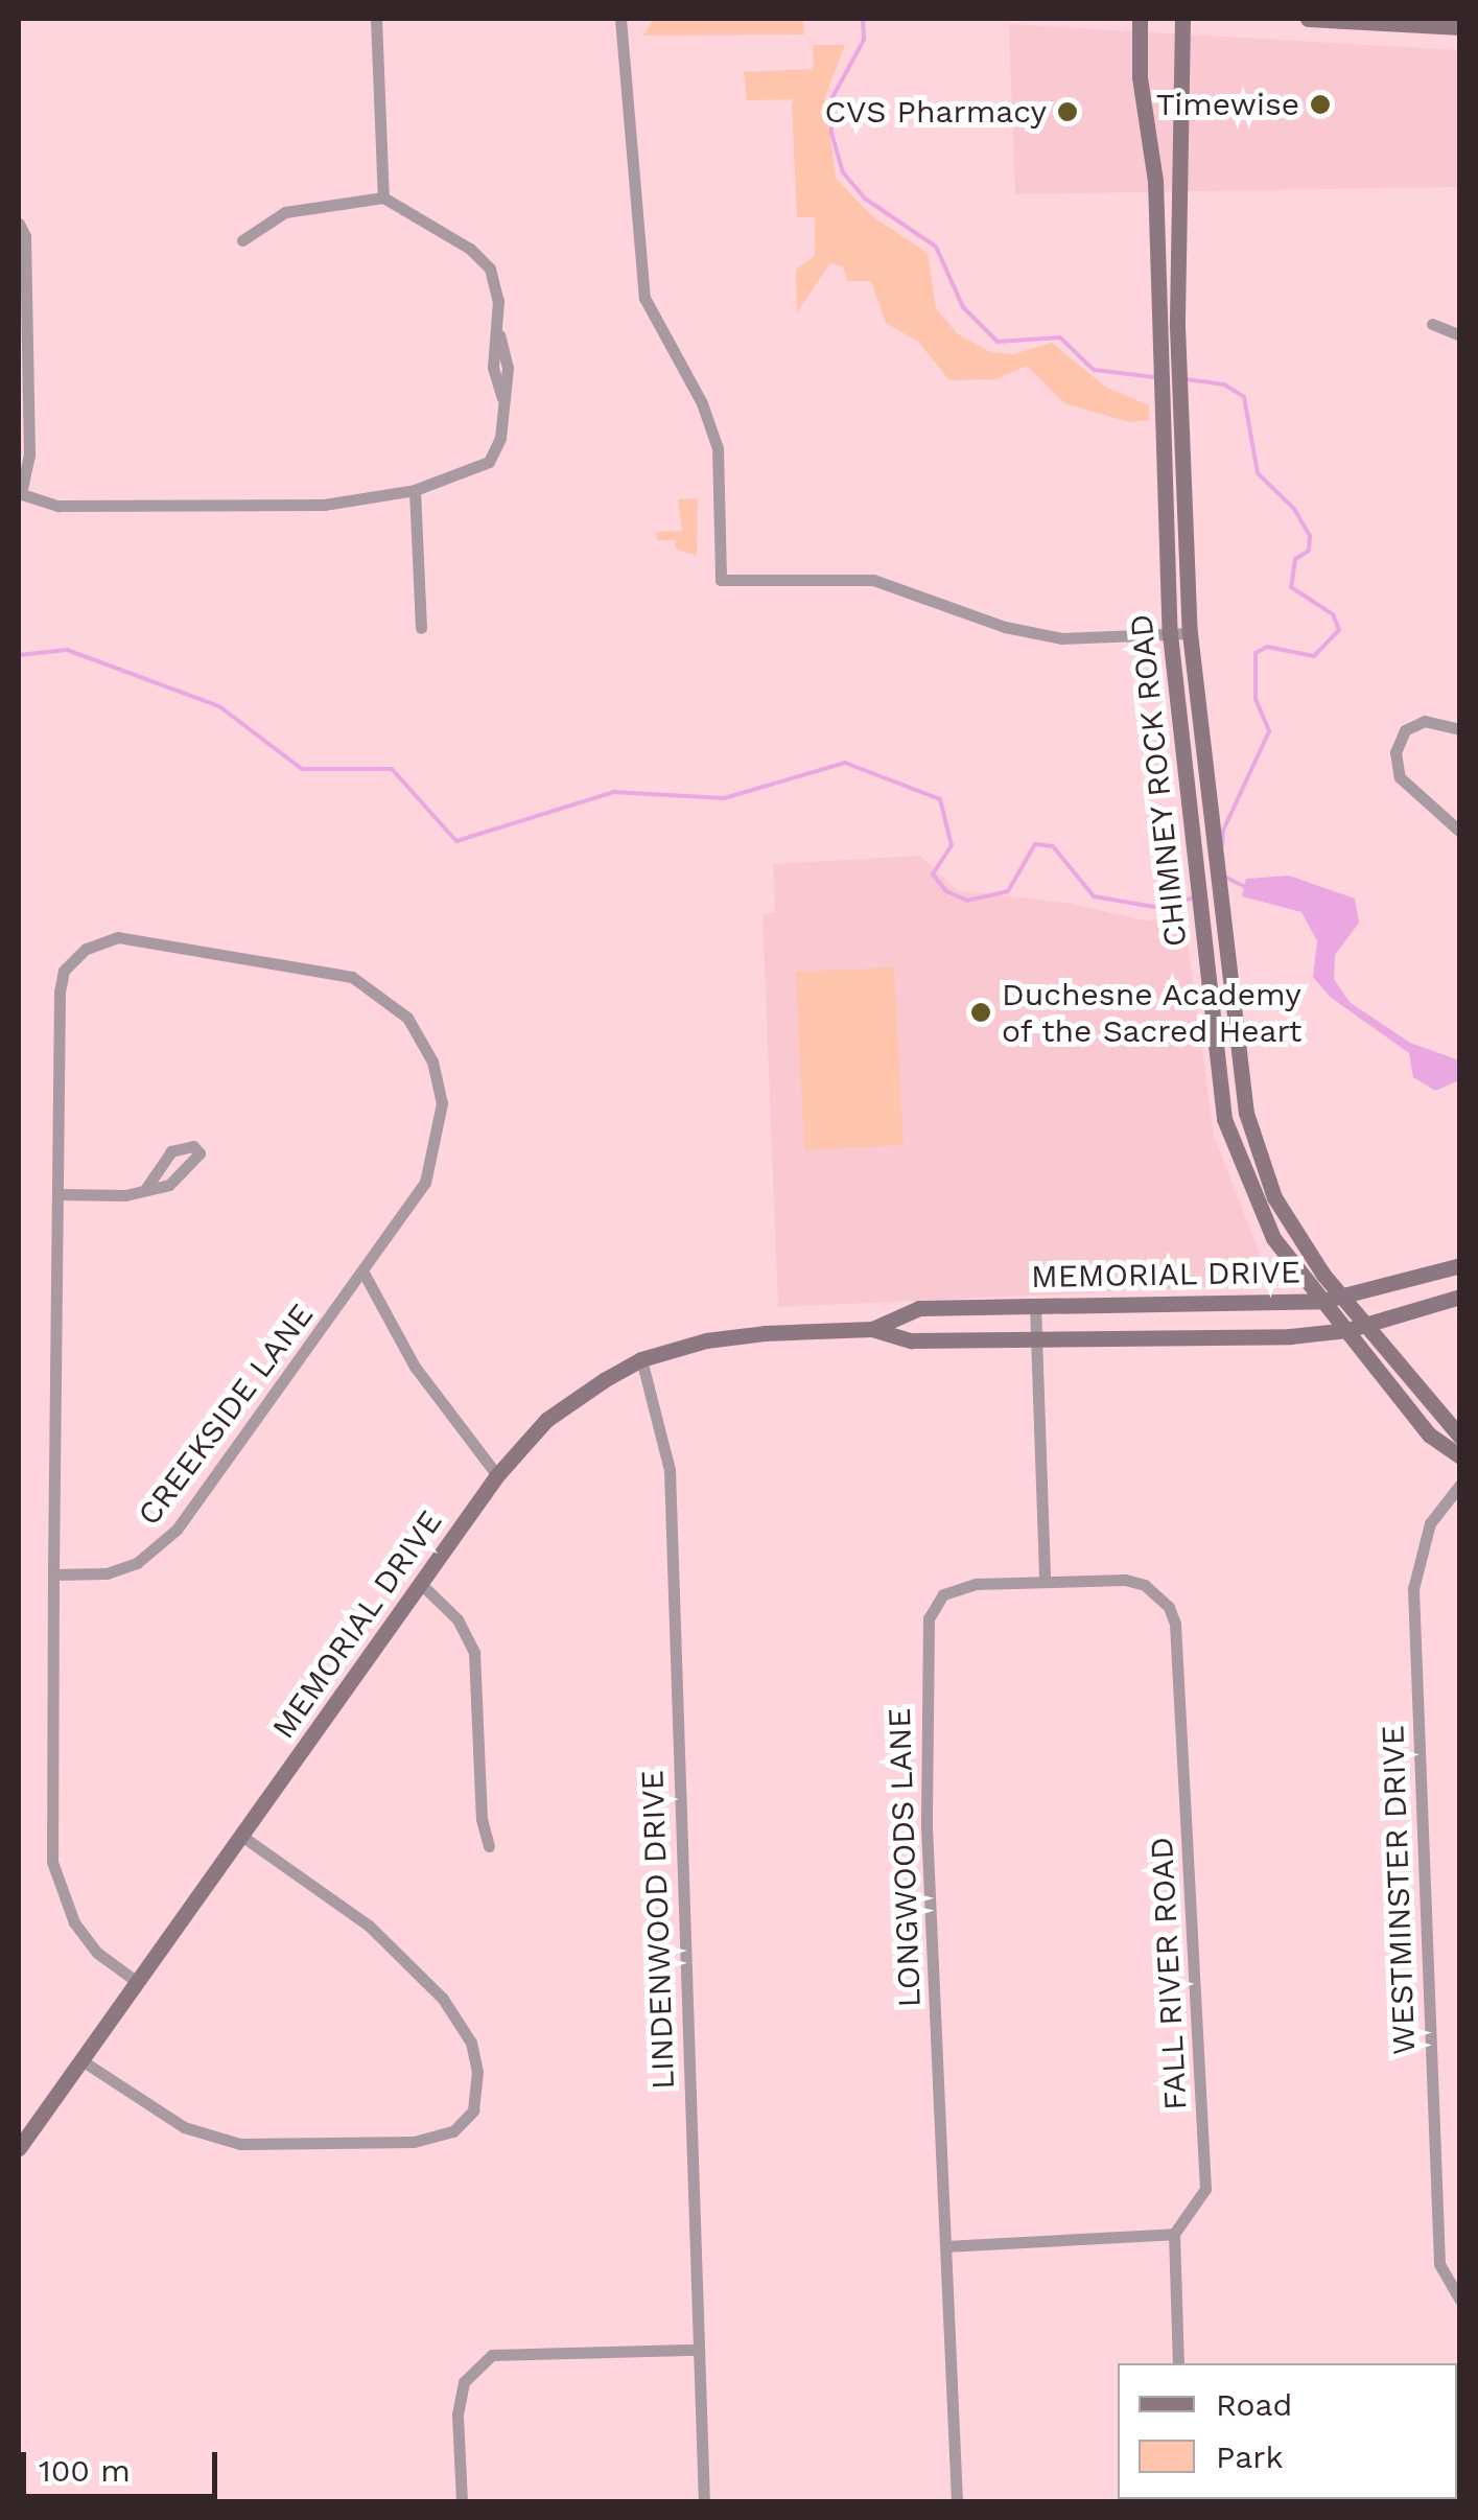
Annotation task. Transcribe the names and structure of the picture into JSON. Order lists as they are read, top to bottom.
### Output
{
  "streets": {
    "main road": ["CHIMNEY ROCK ROAD", "MEMORIAL DRIVE"],
    "street": [
      "CREEKSIDE LANE",
      "LONGWOODS LANE",
      "WESTMINSTER DRIVE",
      "LINDENWOOD DRIVE",
      "FALL RIVER ROAD"
    ]
  },
  "crossings": [
    ["CHIMNEY ROCK ROAD", "MEMORIAL DRIVE"],
    ["MEMORIAL DRIVE", "LINDENWOOD DRIVE"],
    ["LONGWOODS LANE", "FALL RIVER ROAD"]
  ],
  "places": ["Timewise", "CVS Pharmacy", "Duchesne Academy of the Sacred Heart"],
  "legend": ["Road", "Park"],
  "scale_bar": "100 m"
}
